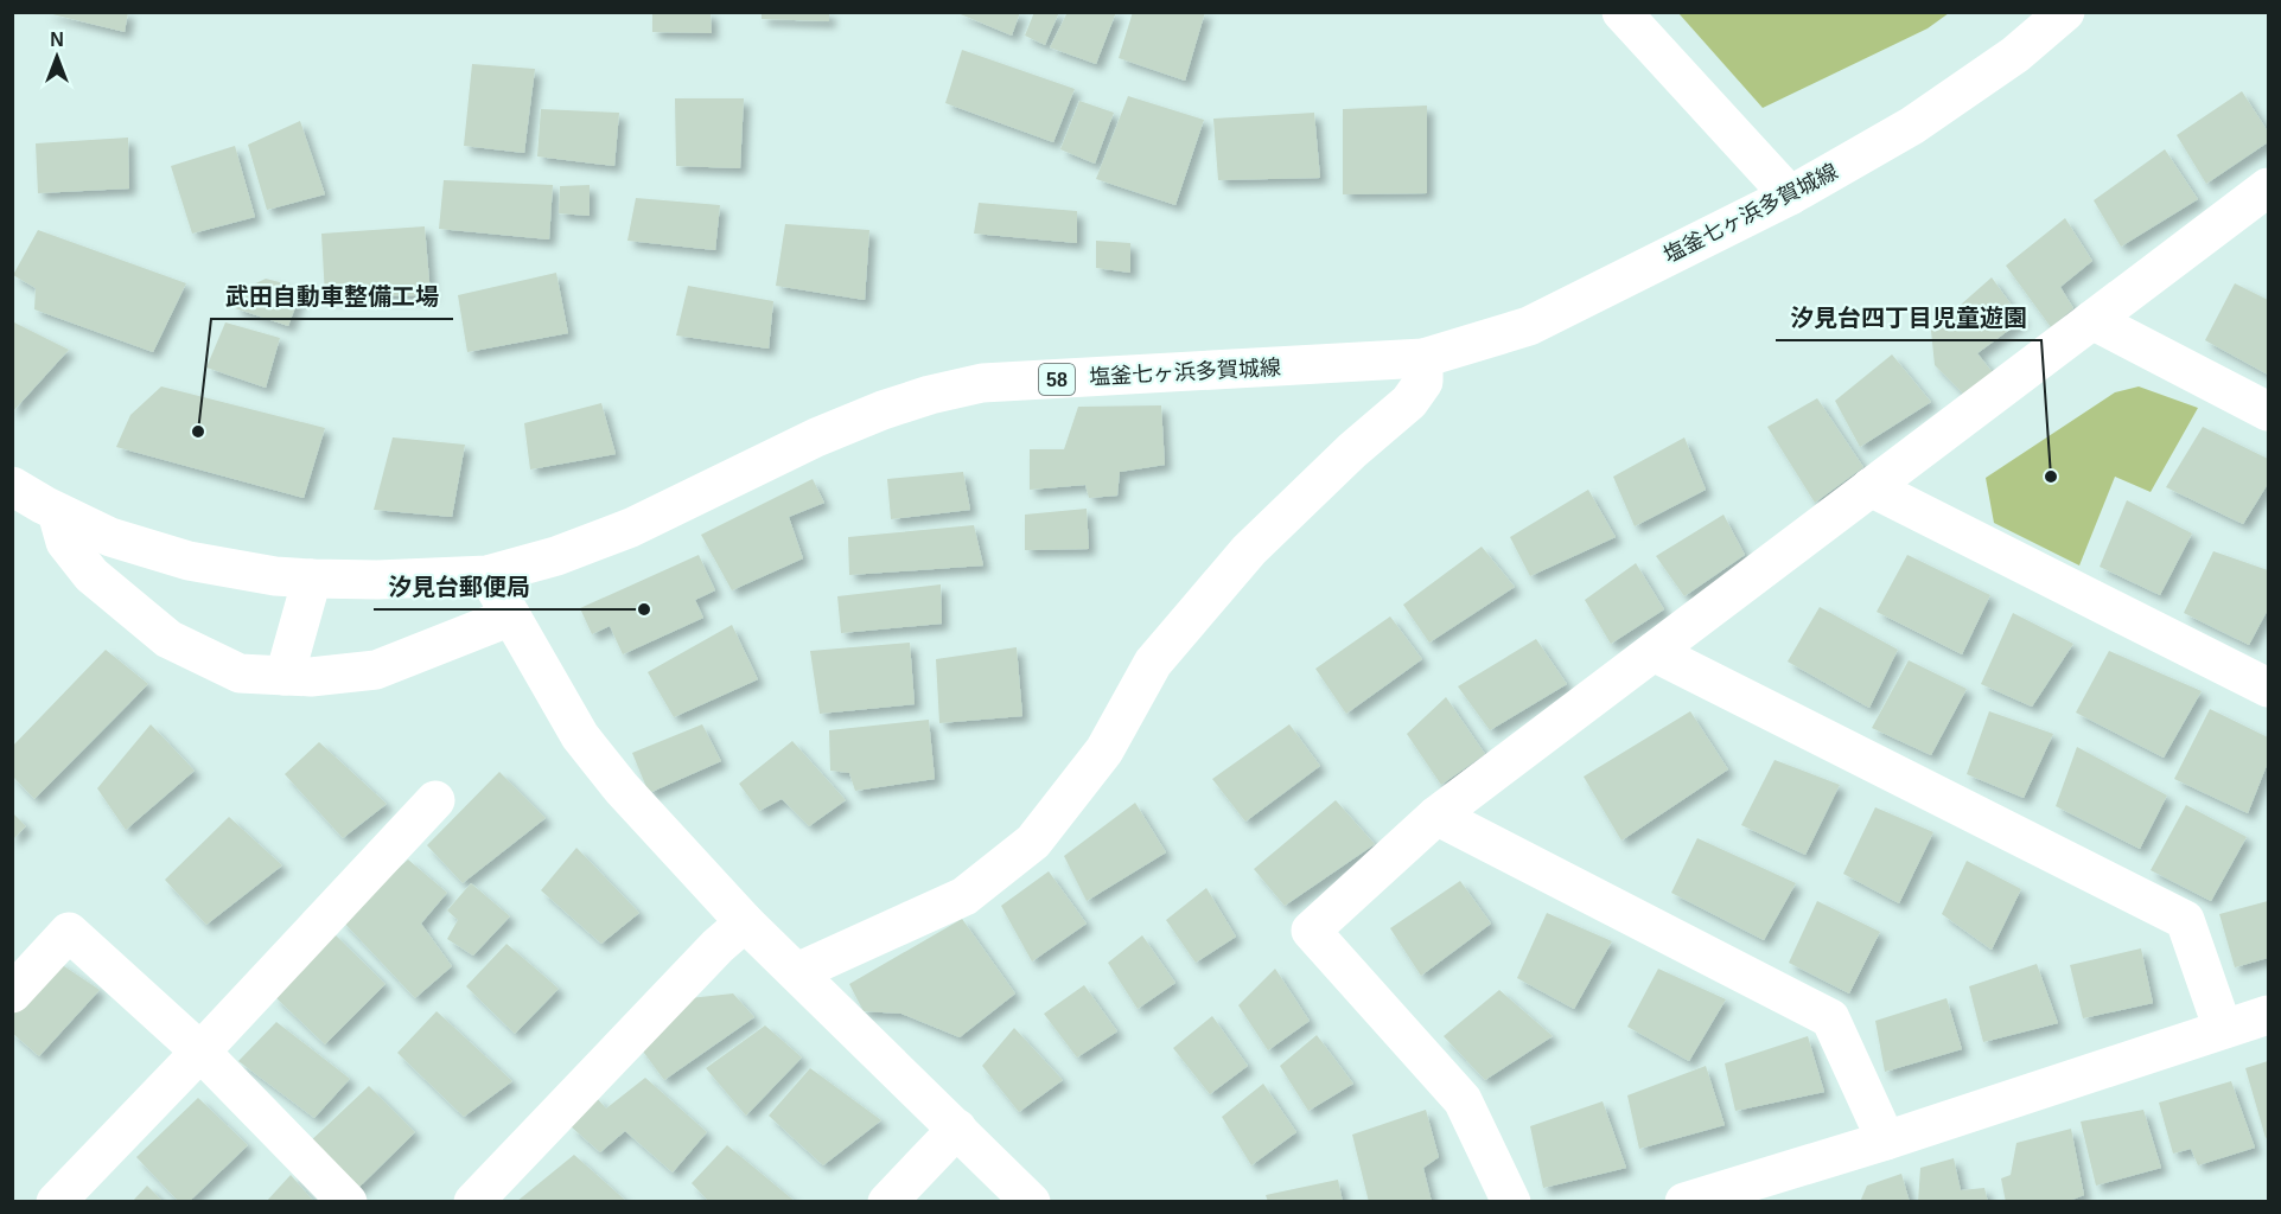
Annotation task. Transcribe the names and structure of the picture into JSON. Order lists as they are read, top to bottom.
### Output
{
  "streets": {
    "street": ["塩釜七ヶ浜多賀城線", "58"]
  },
  "places": ["武田自動車整備工場", "汐見台四丁目児童遊園", "汐見台郵便局"],
  "north": "top"
}
